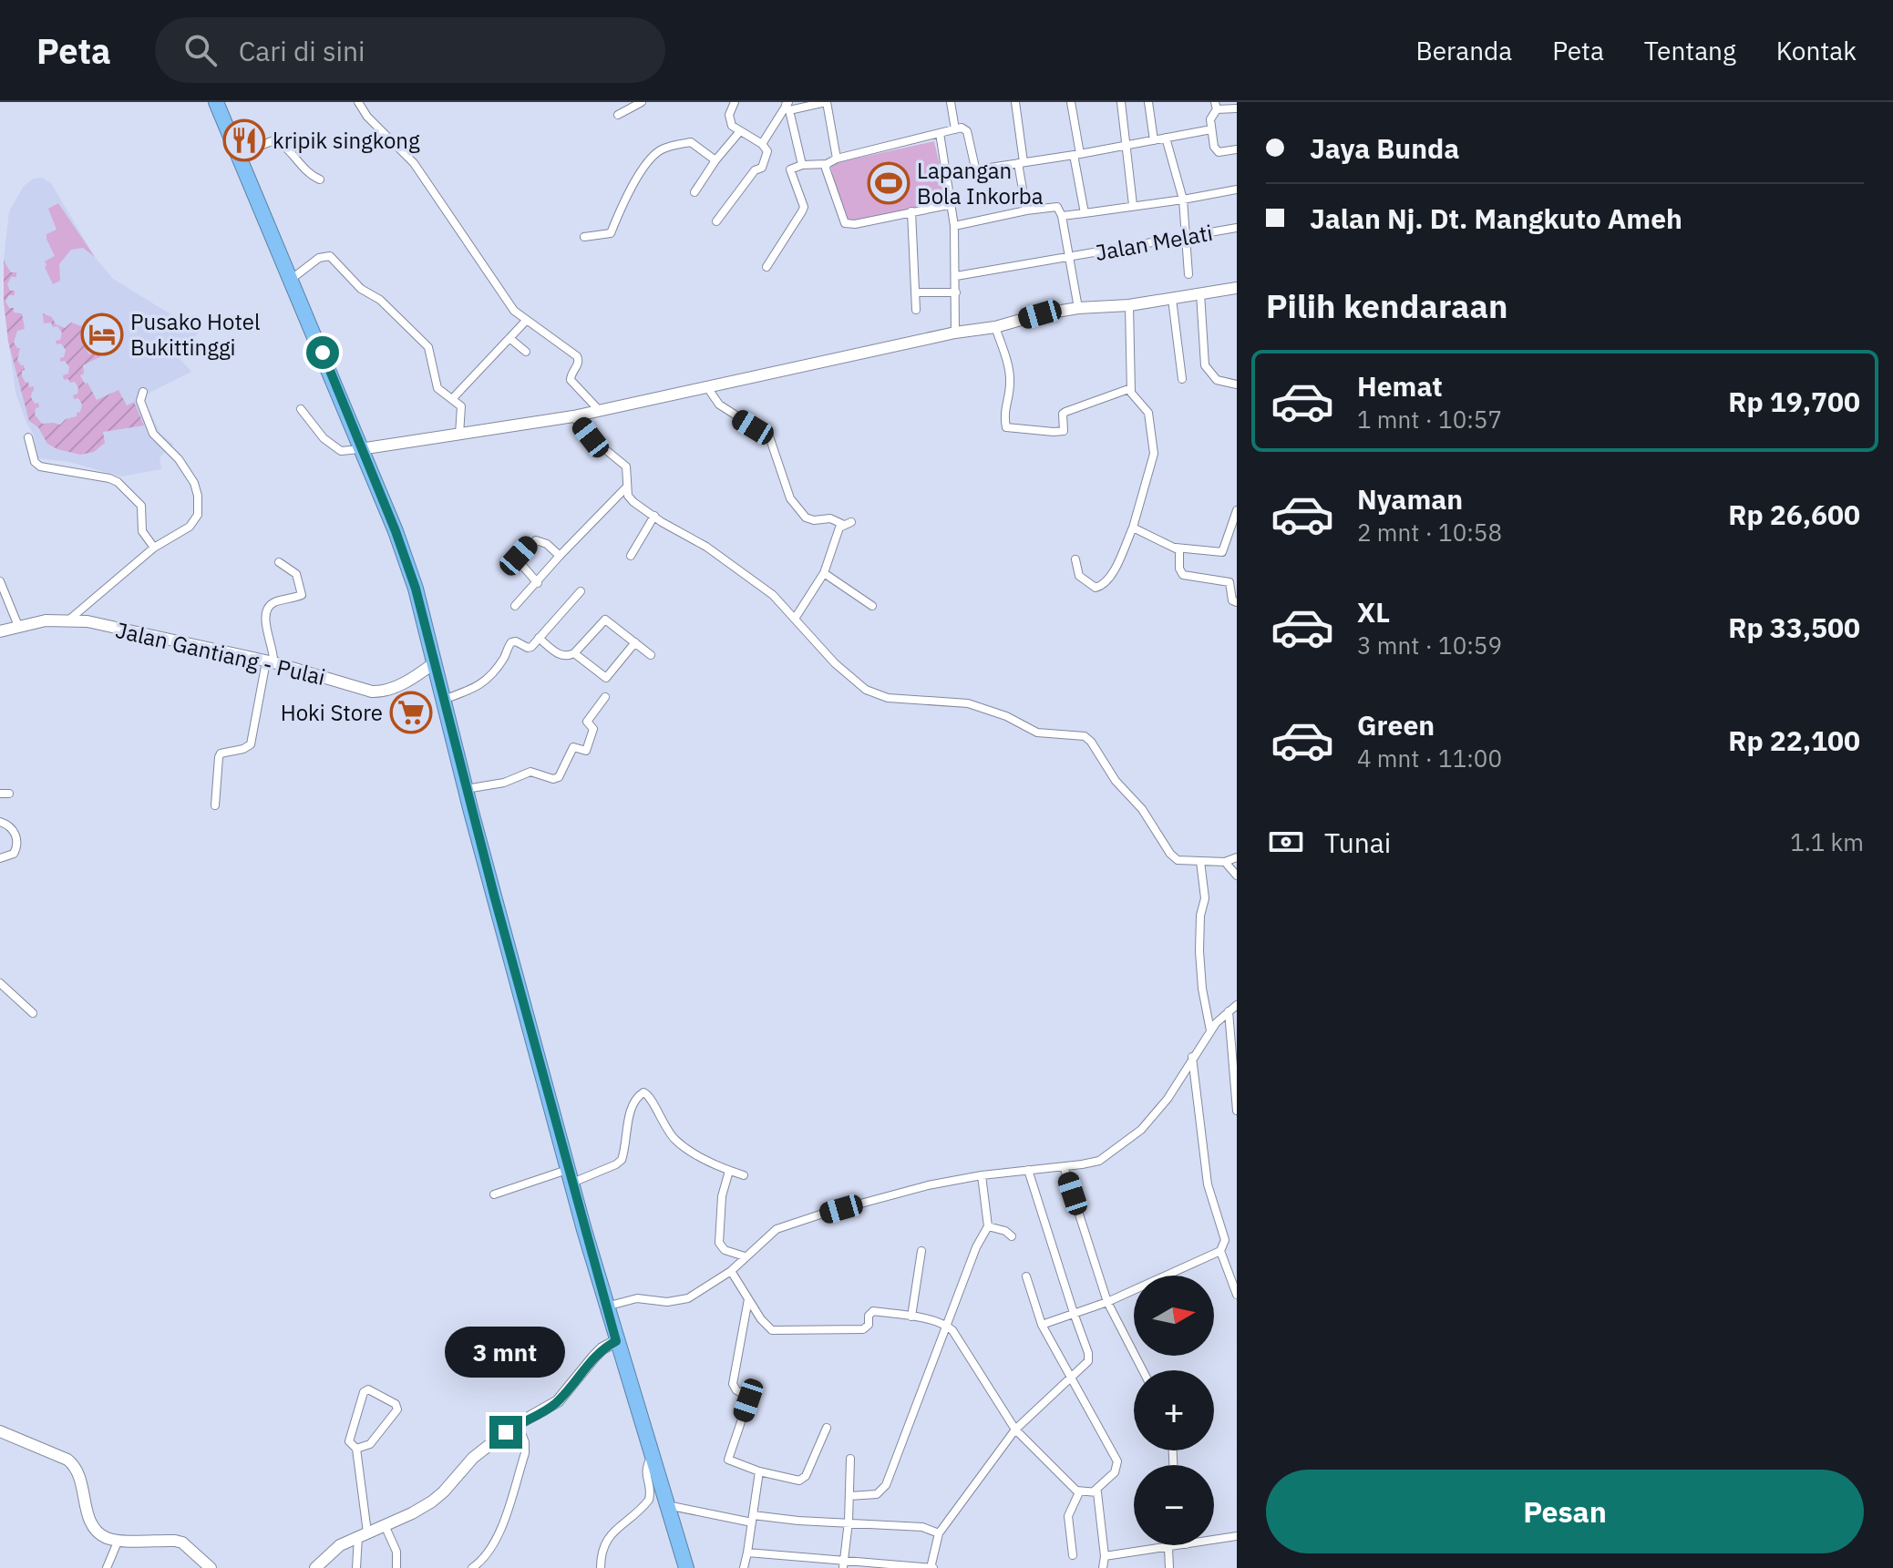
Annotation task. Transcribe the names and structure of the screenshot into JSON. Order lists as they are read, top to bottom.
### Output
{
  "streets": {
    "street": ["Jalan Melati", "Jalan Gantiang - Pulai"]
  },
  "places": {
    "restaurant": ["kripik singkong"],
    "sports": ["Lapangan Bola Inkorba"],
    "hotel": ["Pusako Hotel Bukittinggi"],
    "supermarket": ["Hoki Store"]
  },
  "north": "right",
  "page": {
    "header": "Peta",
    "search": "Cari di sini",
    "nav": [
      "Beranda",
      "Peta",
      "Tentang",
      "Kontak"
    ],
    "banner": ["Jaya Bunda", "Jalan Nj. Dt. Mangkuto Ameh"],
    "heading": "Pilih kendaraan",
    "list": [
      {
        "name": "Hemat",
        "note": "1 mnt · 10:57",
        "value": "Rp 19,700"
      },
      {
        "name": "Nyaman",
        "note": "2 mnt · 10:58",
        "value": "Rp 26,600"
      },
      {
        "name": "XL",
        "note": "3 mnt · 10:59",
        "value": "Rp 33,500"
      },
      {
        "name": "Green",
        "note": "4 mnt · 11:00",
        "value": "Rp 22,100"
      }
    ],
    "pay": ["Tunai", "1.1 km"],
    "map_buttons": ["+", "−"],
    "bubble": "3 mnt",
    "buttons": "Pesan"
  }
}
